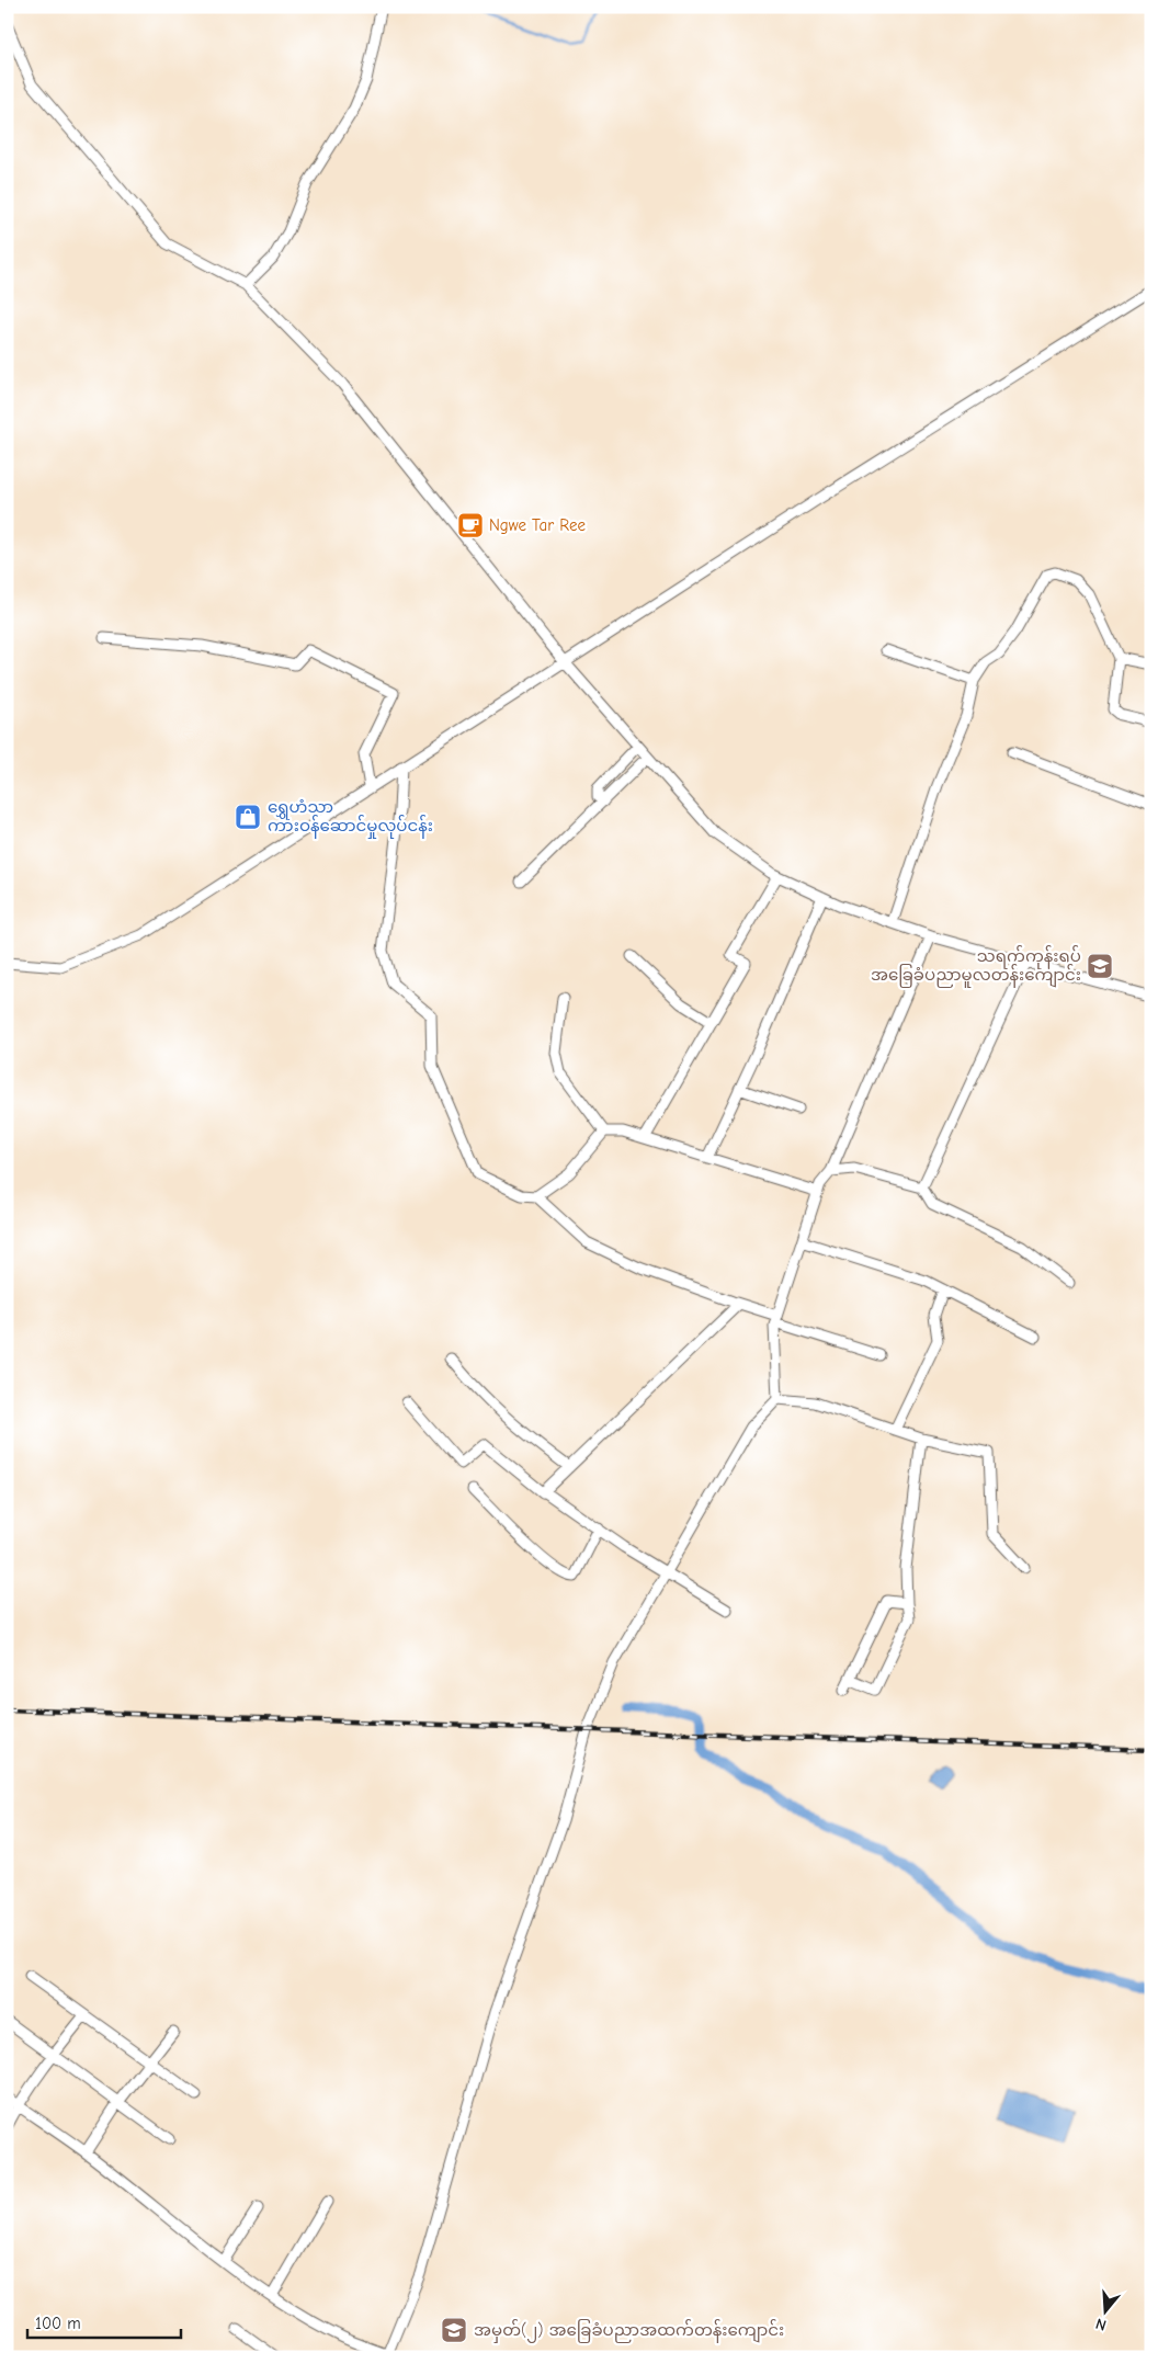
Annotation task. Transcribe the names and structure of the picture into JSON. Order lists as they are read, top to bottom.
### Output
{
  "places": {
    "cafe": ["Ngwe Tar Ree"],
    "shop": ["ရွှေဟံသာ ကားဝန်ဆောင်မှုလုပ်ငန်း"],
    "school or university": ["သရက်ကုန်းရပ် အခြေခံပညာမူလတန်းကျောင်း", "အမှတ်(၂) အခြေခံပညာအထက်တန်းကျောင်း"]
  },
  "scale_bar": "100 m",
  "north": "bottom"
}
